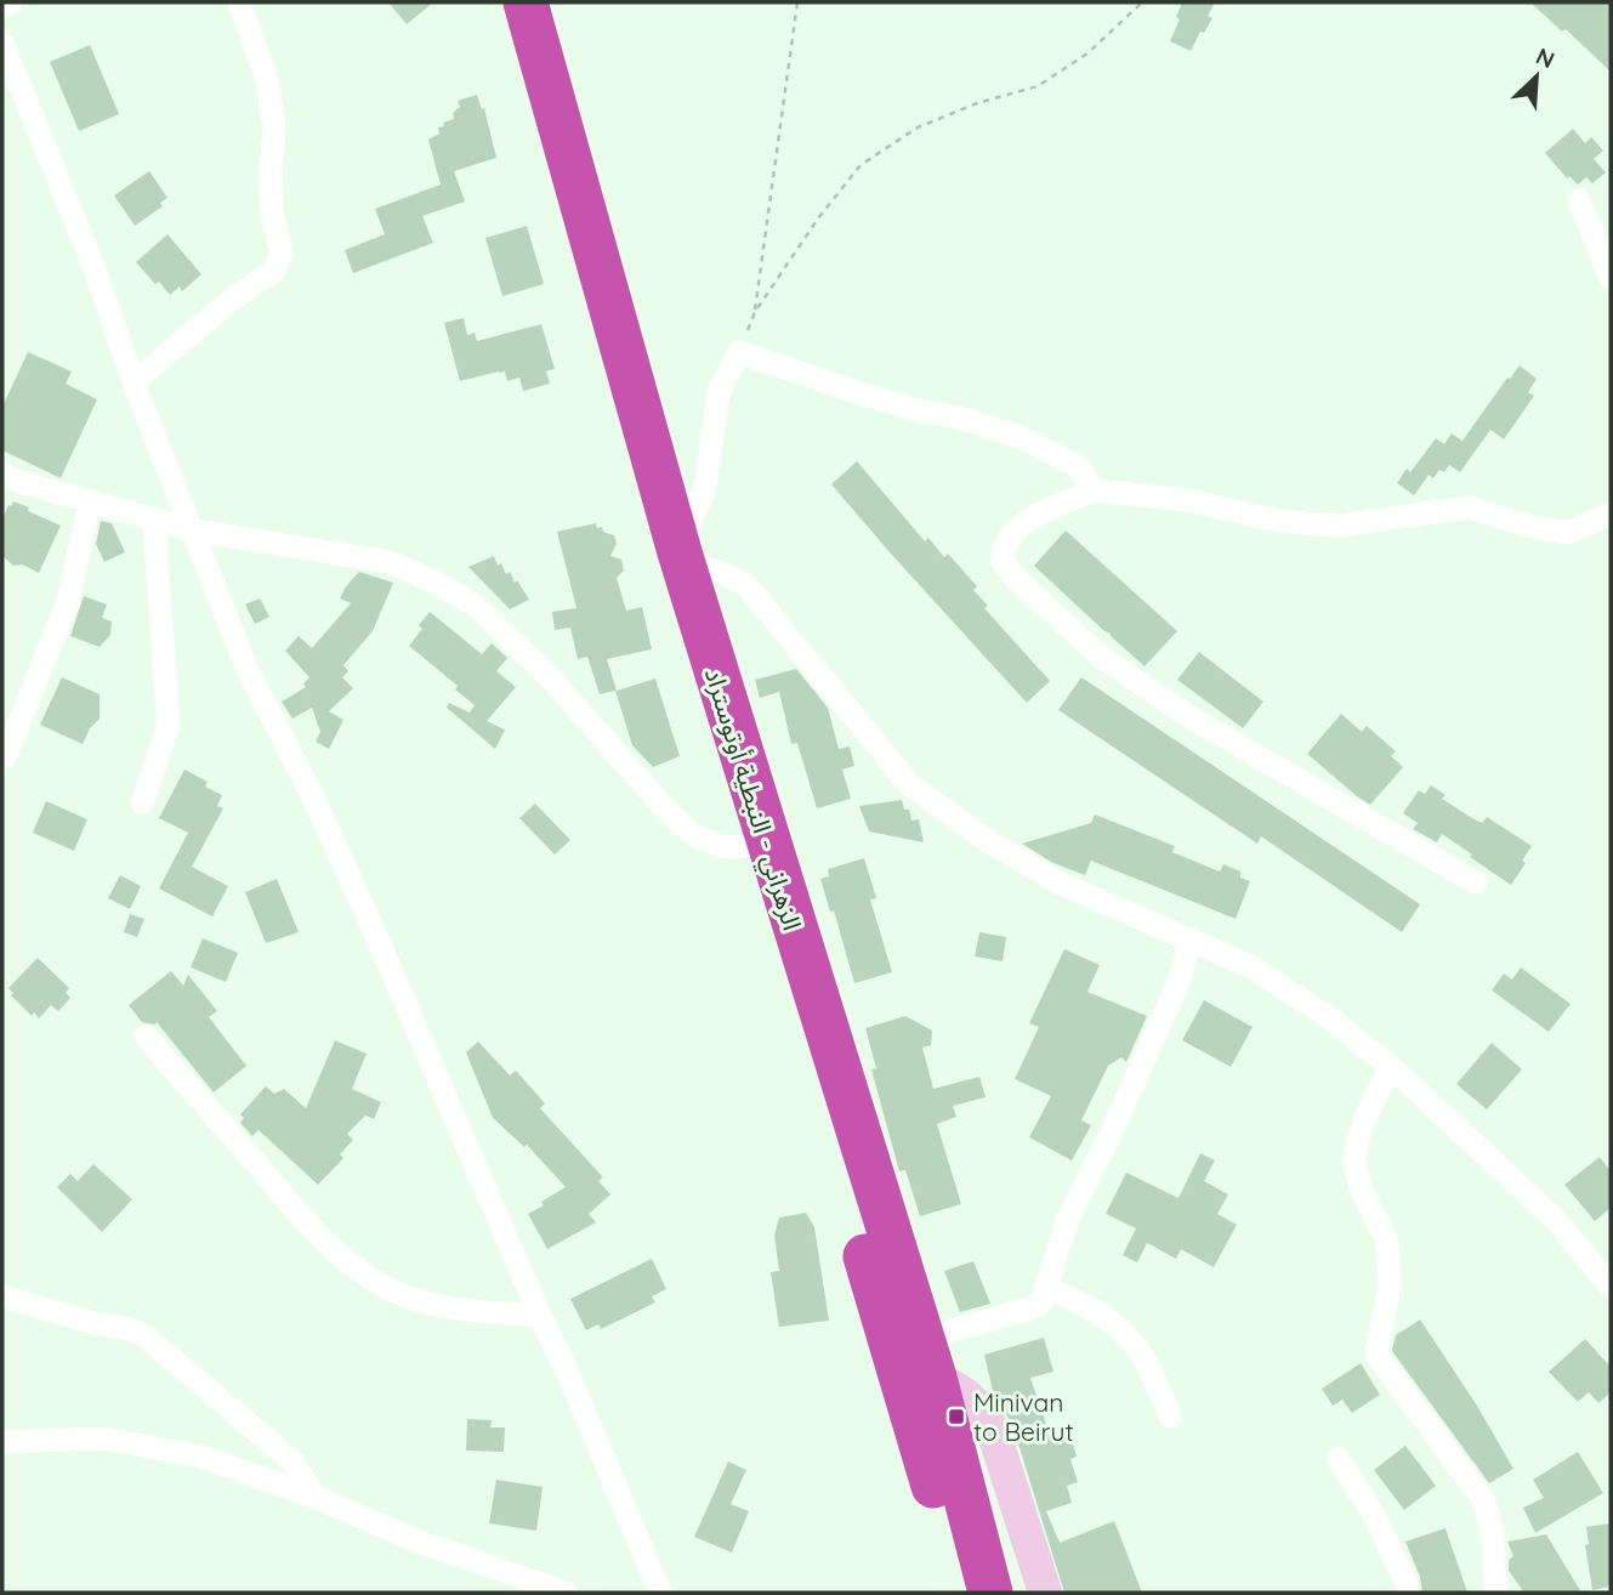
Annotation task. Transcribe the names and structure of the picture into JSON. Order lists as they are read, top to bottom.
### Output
{
  "streets": {
    "highway": ["الزهراني - النبطية أوتوستراد"]
  },
  "places": {
    "transit": ["Minivan to Beirut"]
  },
  "north": "top right"
}
